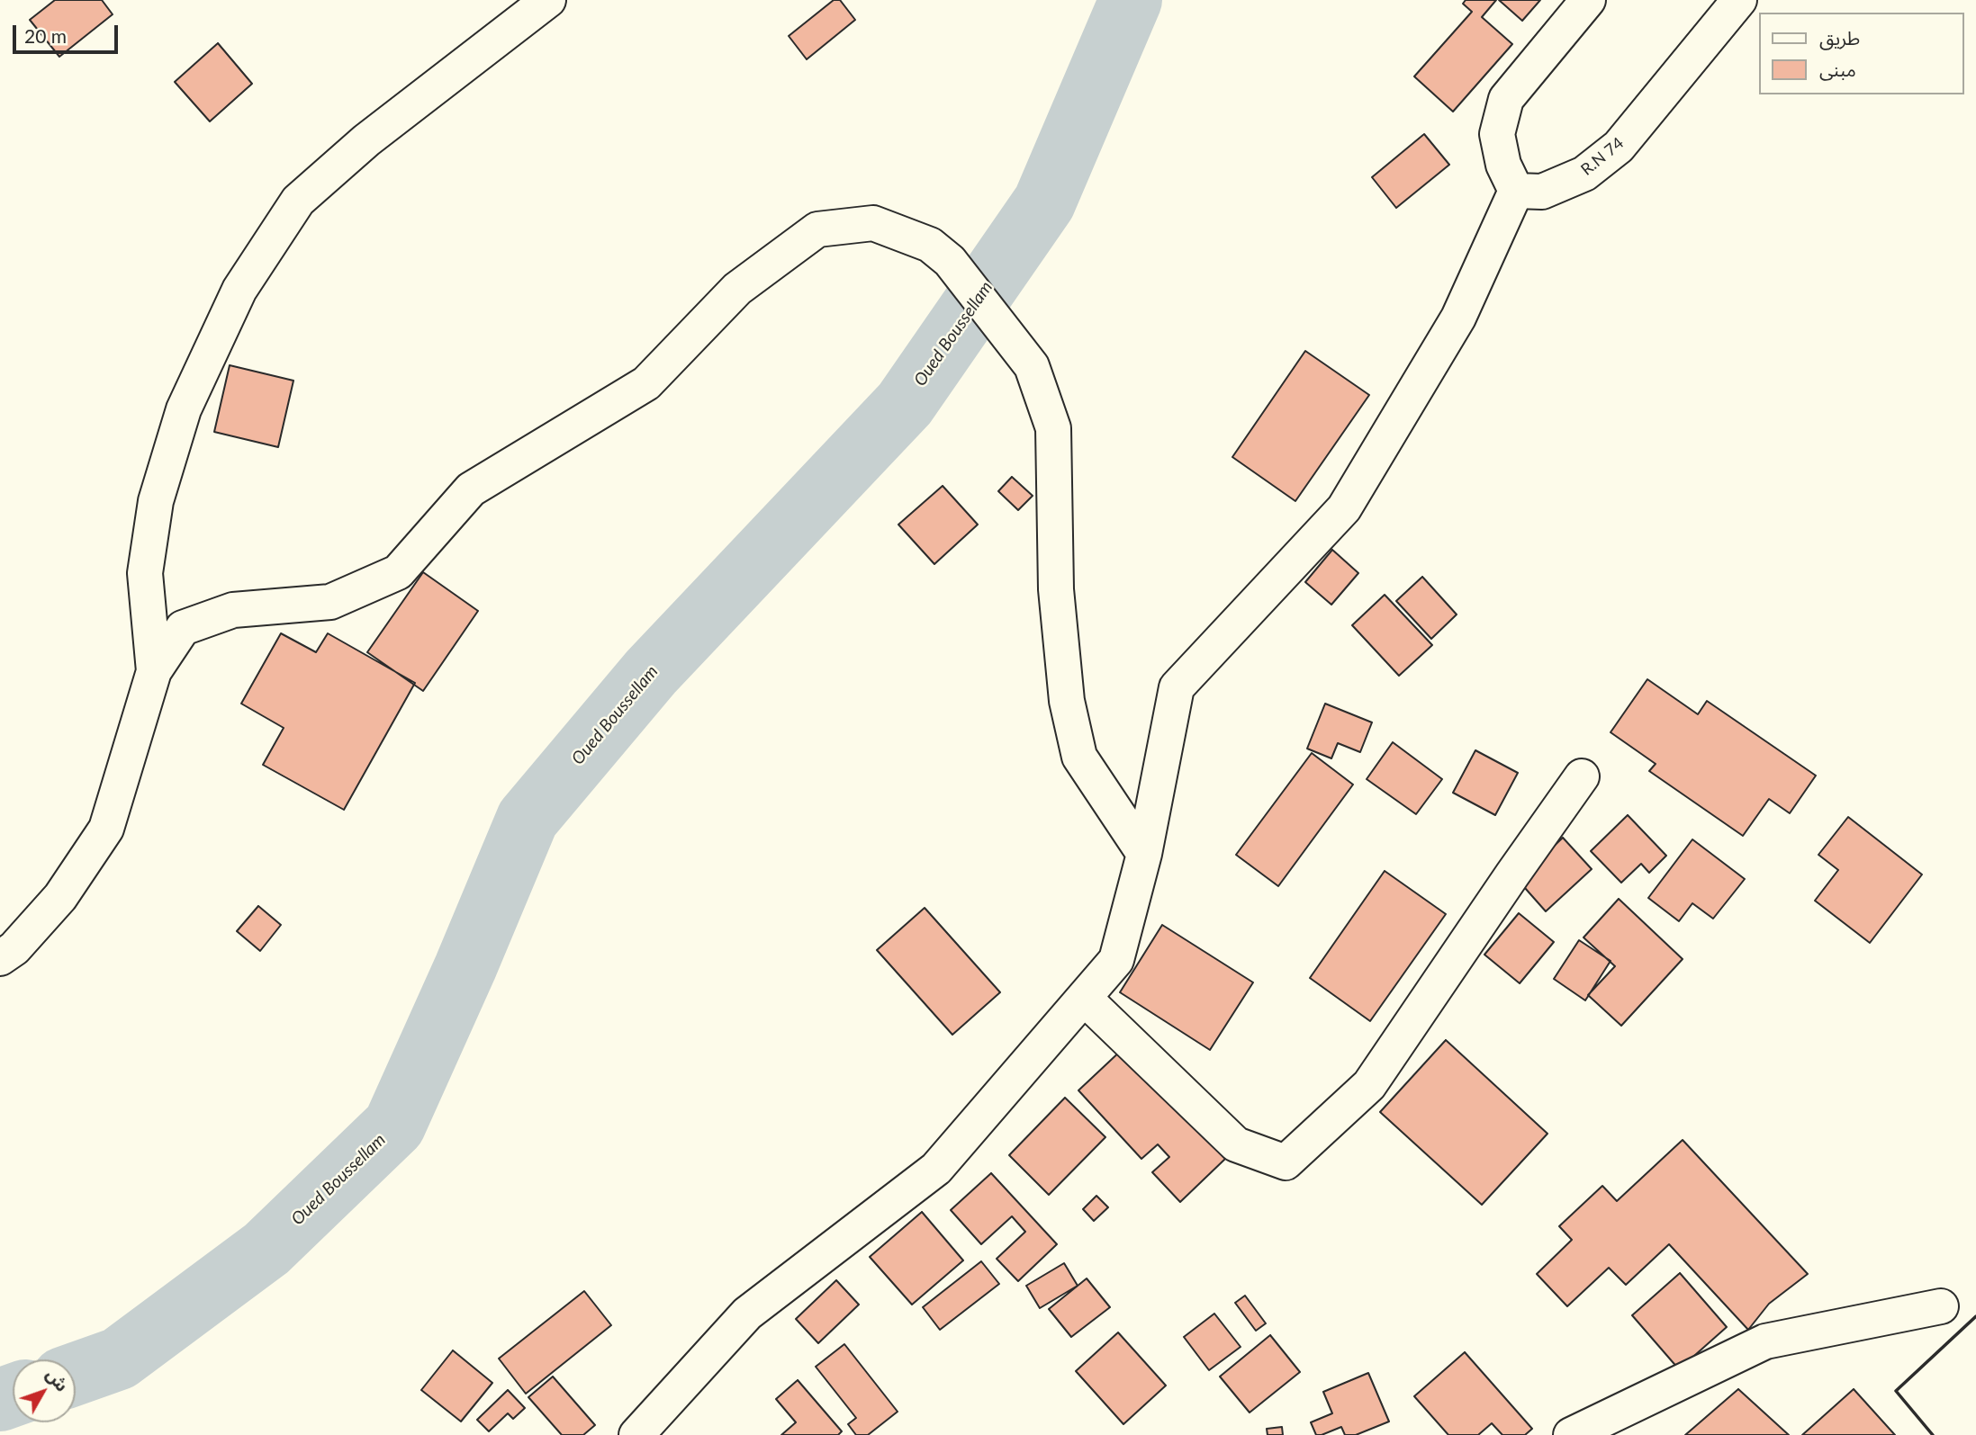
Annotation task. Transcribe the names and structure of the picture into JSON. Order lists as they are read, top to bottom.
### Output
{
  "streets": {
    "street": ["R.N 74"]
  },
  "water": ["Oued Boussellam"],
  "legend": ["طريق", "مبنى"],
  "scale_bar": "20 m",
  "north": "top right"
}
